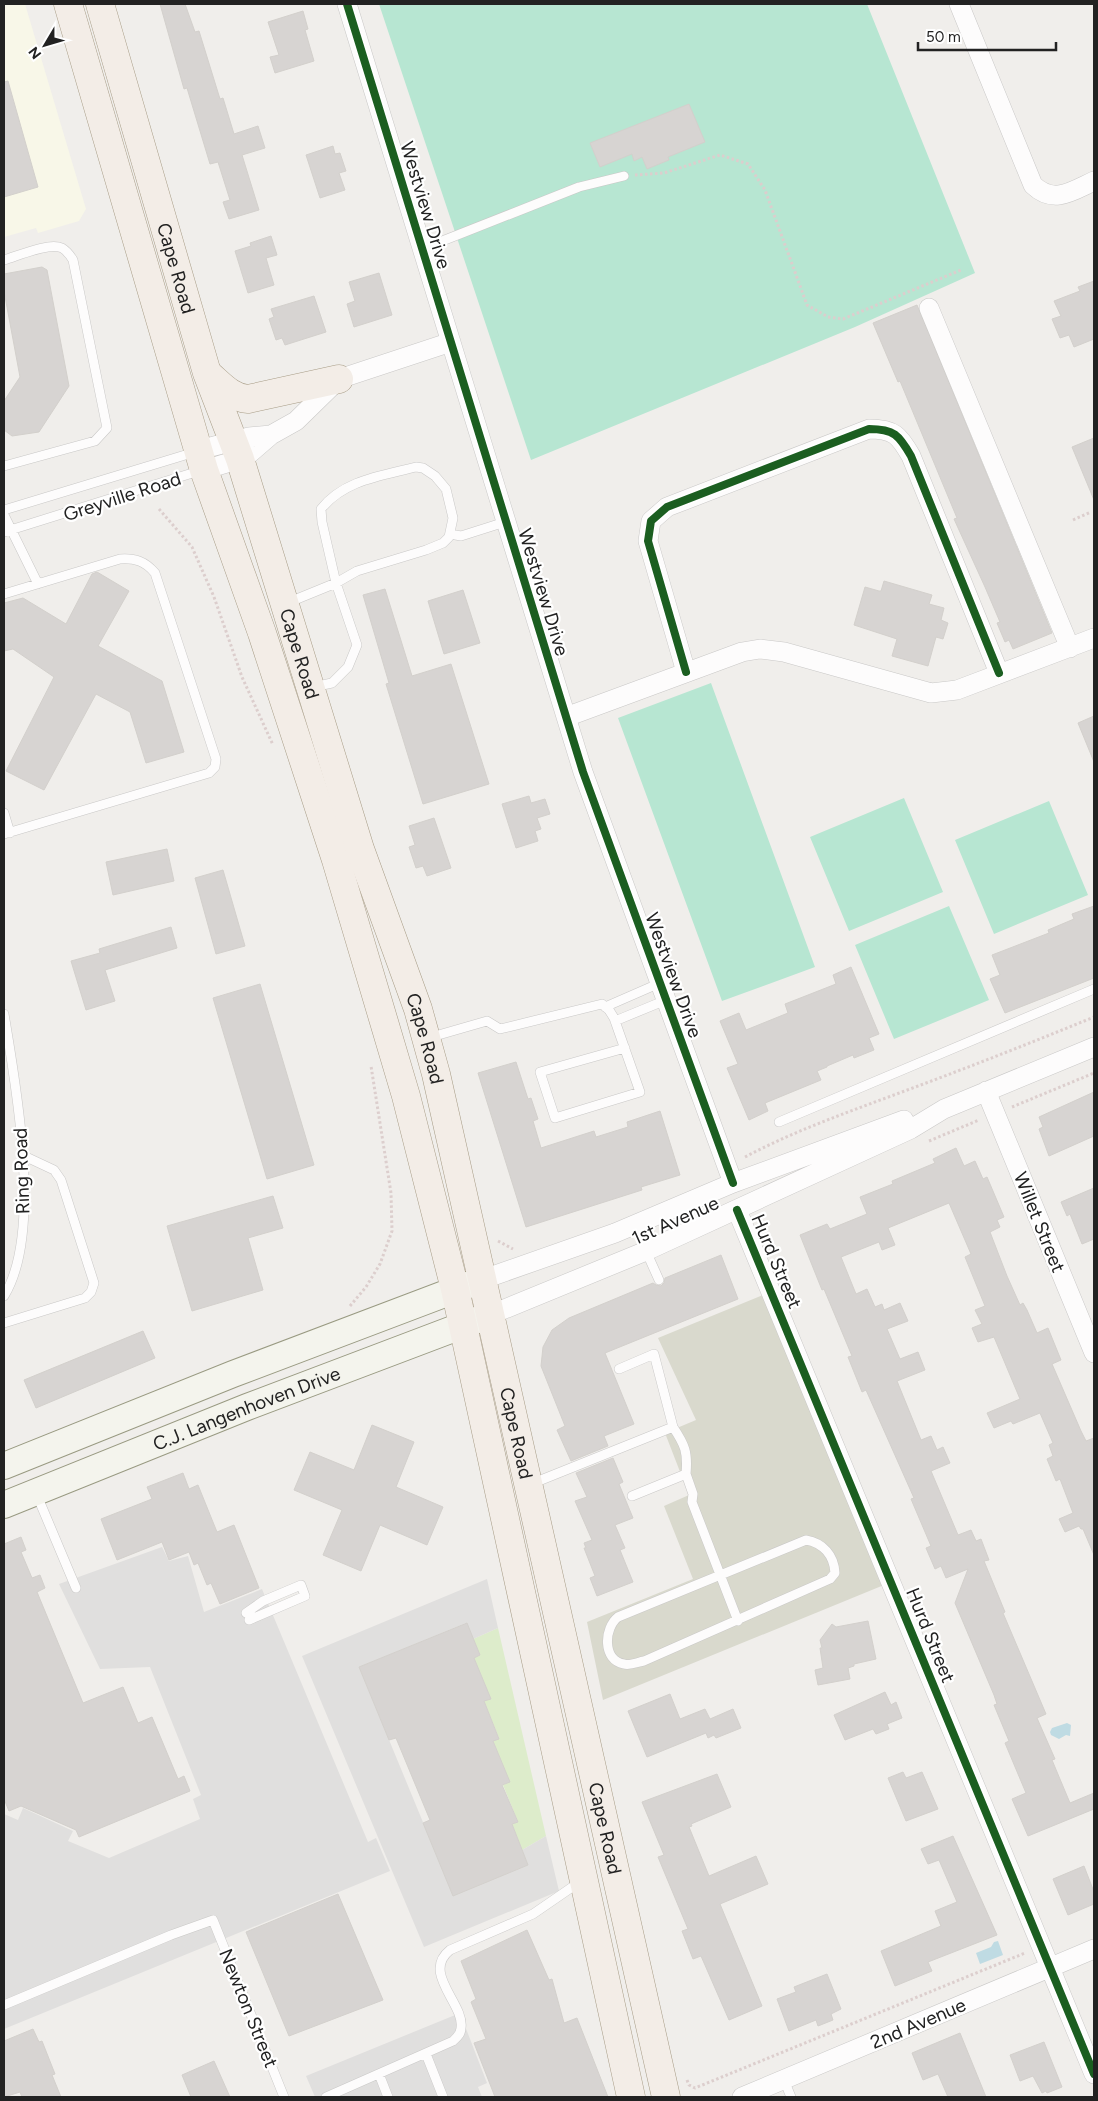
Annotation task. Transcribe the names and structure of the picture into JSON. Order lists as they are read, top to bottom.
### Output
{
  "streets": {
    "main road": ["Cape Road", "C.J. Langenhoven Drive"],
    "street": [
      "Westview Drive",
      "Greyville Road",
      "1st Avenue",
      "Willet Street",
      "Hurd Street",
      "2nd Avenue"
    ],
    "lane": ["Ring Road", "Newton Street"]
  },
  "crossings": [
    ["Westview Drive", "1st Avenue"],
    ["Cape Road", "Greyville Road"],
    ["Cape Road", "1st Avenue"],
    ["Cape Road", "C.J. Langenhoven Drive"],
    ["1st Avenue", "Hurd Street"],
    ["1st Avenue", "C.J. Langenhoven Drive"],
    ["Hurd Street", "2nd Avenue"]
  ],
  "scale_bar": "50 m",
  "north": "bottom left"
}
